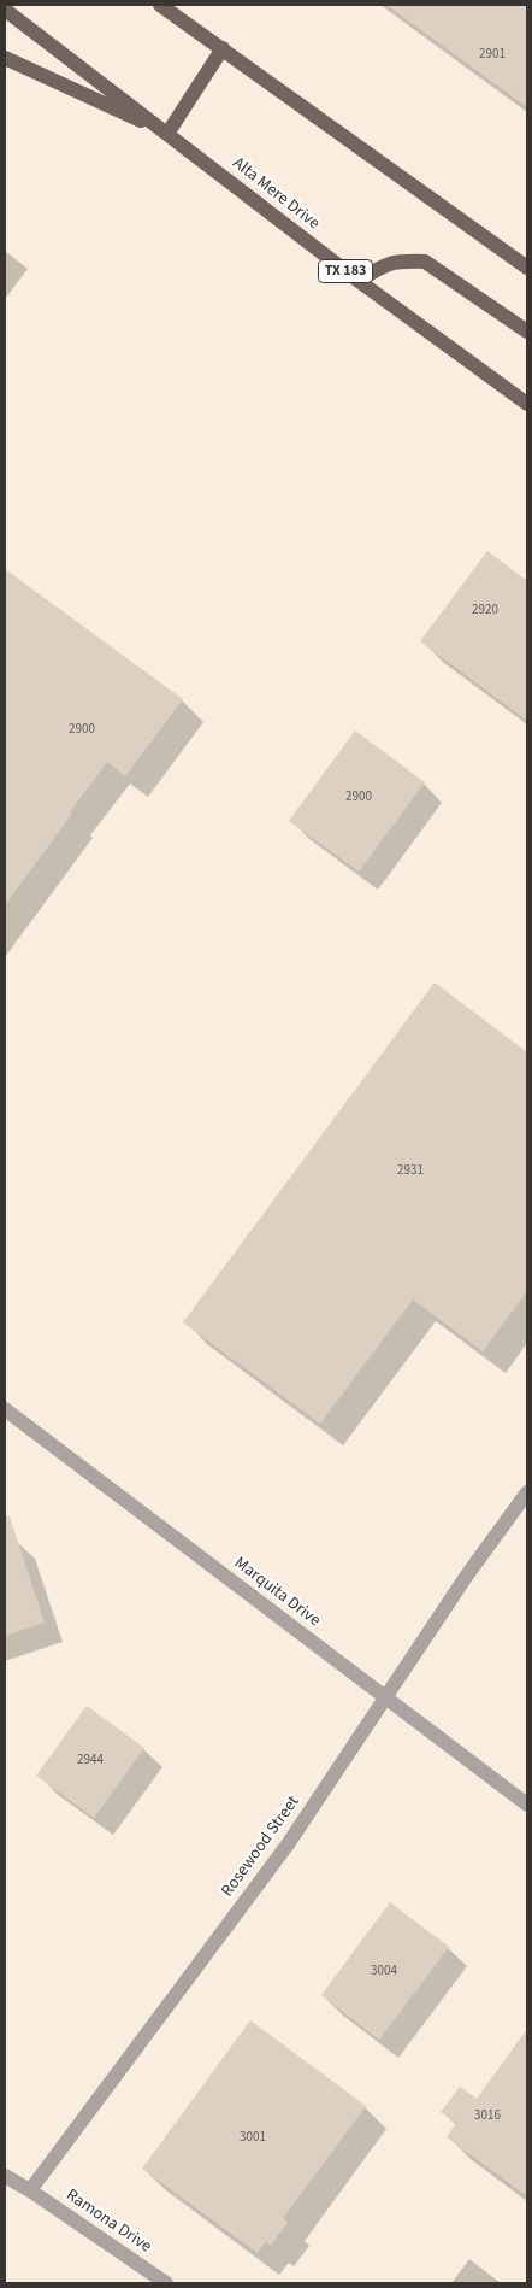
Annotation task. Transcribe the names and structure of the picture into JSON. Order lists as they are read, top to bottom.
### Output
{
  "streets": {
    "main road": ["Alta Mere Drive", "TX 183"],
    "street": ["Marquita Drive", "Rosewood Street", "Ramona Drive"]
  },
  "crossings": [
    ["Marquita Drive", "Rosewood Street"],
    ["Rosewood Street", "Ramona Drive"]
  ],
  "house_numbers": [
    "2901",
    "2920",
    "2900",
    "2900",
    "2931",
    "2944",
    "3004",
    "3016",
    "3001"
  ]
}
